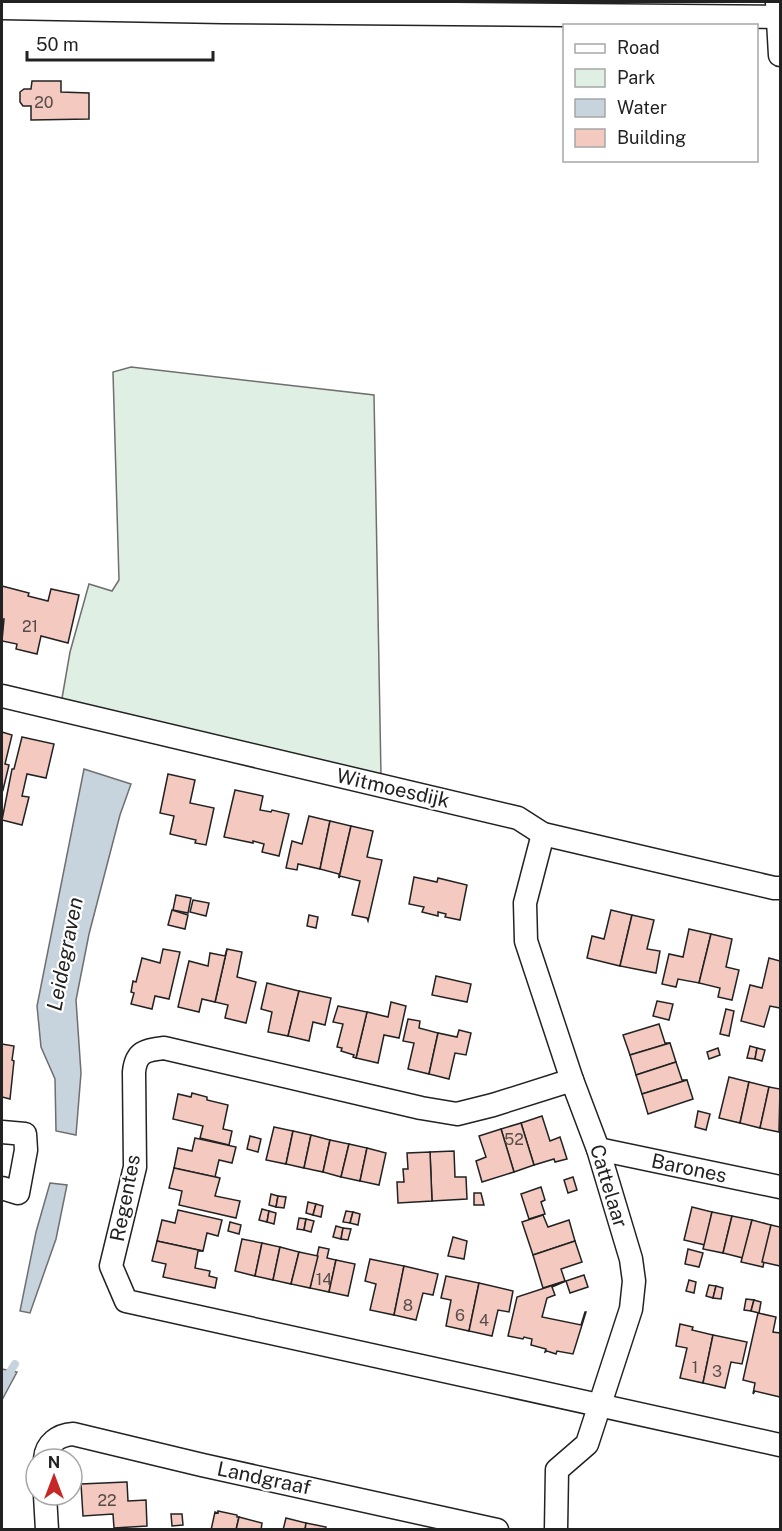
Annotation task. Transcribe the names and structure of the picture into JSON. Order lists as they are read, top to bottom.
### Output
{
  "streets": {
    "street": [
      "Witmoesdijk",
      "Barones",
      "Cattelaar",
      "Regentes",
      "Landgraaf"
    ]
  },
  "crossings": [
    ["Witmoesdijk", "Cattelaar"],
    ["Barones", "Cattelaar"],
    ["Cattelaar", "Regentes"]
  ],
  "water": ["Leidegraven"],
  "house_numbers": [
    "20",
    "21",
    "52",
    "14",
    "8",
    "6",
    "4",
    "1",
    "3",
    "22"
  ],
  "legend": [
    "Road",
    "Park",
    "Water",
    "Building"
  ],
  "scale_bar": "50 m",
  "north": "top"
}
